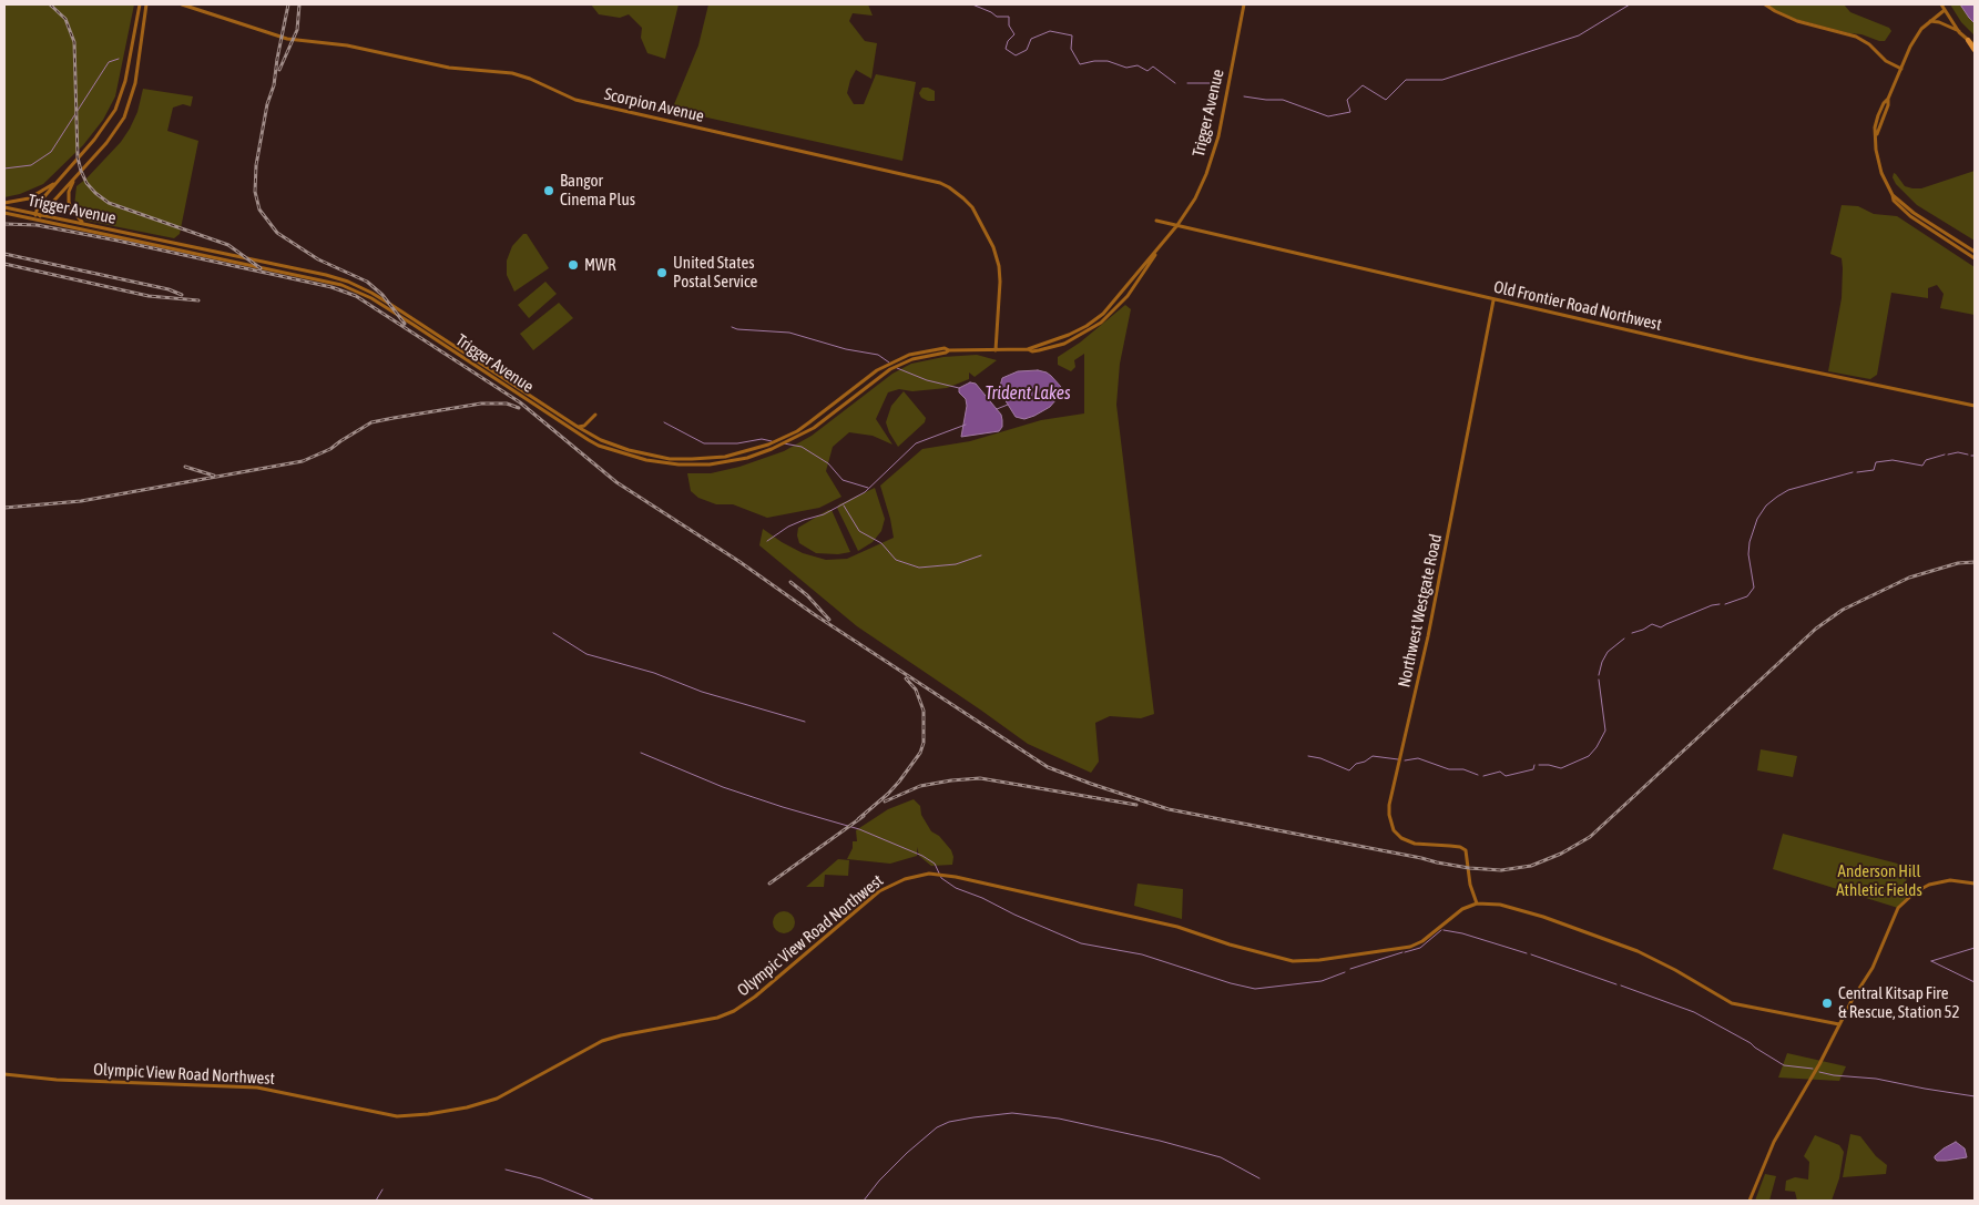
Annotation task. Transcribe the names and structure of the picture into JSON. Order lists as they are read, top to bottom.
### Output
{
  "streets": {
    "main road": [
      "Scorpion Avenue",
      "Trigger Avenue",
      "Old Frontier Road Northwest",
      "Northwest Westgate Road",
      "Olympic View Road Northwest"
    ]
  },
  "crossings": [
    ["Scorpion Avenue", "Trigger Avenue"],
    ["Trigger Avenue", "Old Frontier Road Northwest"],
    ["Old Frontier Road Northwest", "Northwest Westgate Road"],
    ["Northwest Westgate Road", "Olympic View Road Northwest"]
  ],
  "water": ["Trident Lakes"],
  "parks": ["Anderson Hill Athletic Fields"],
  "places": [
    "Bangor Cinema Plus",
    "MWR",
    "United States Postal Service",
    "Central Kitsap Fire & Rescue, Station 52"
  ]
}
